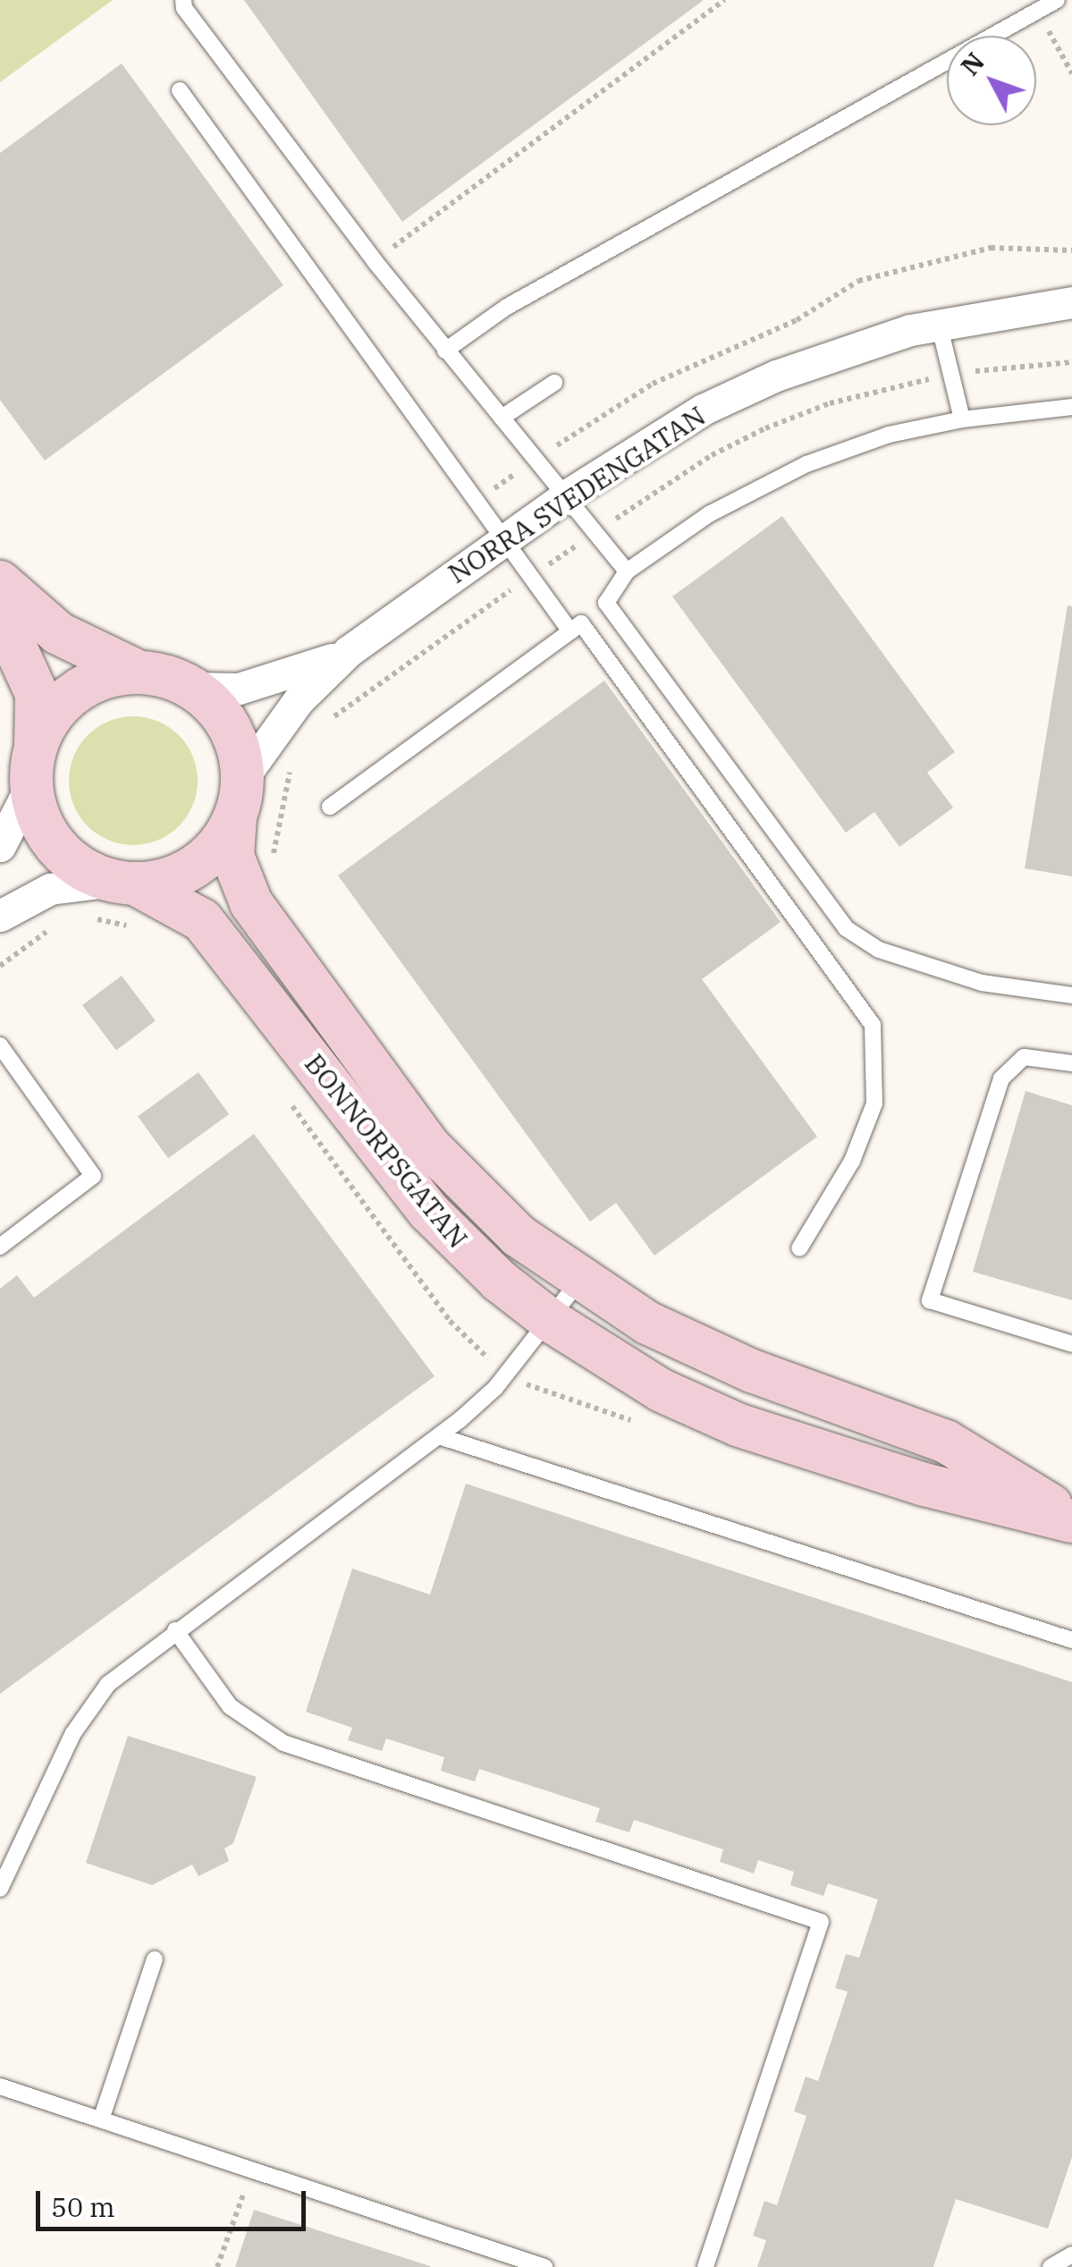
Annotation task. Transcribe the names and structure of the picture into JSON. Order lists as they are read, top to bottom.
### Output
{
  "streets": {
    "street": ["NORRA SVEDENGATAN", "BONNORPSGATAN"]
  },
  "crossings": [
    ["NORRA SVEDENGATAN", "BONNORPSGATAN"]
  ],
  "scale_bar": "50 m",
  "north": "top left"
}
